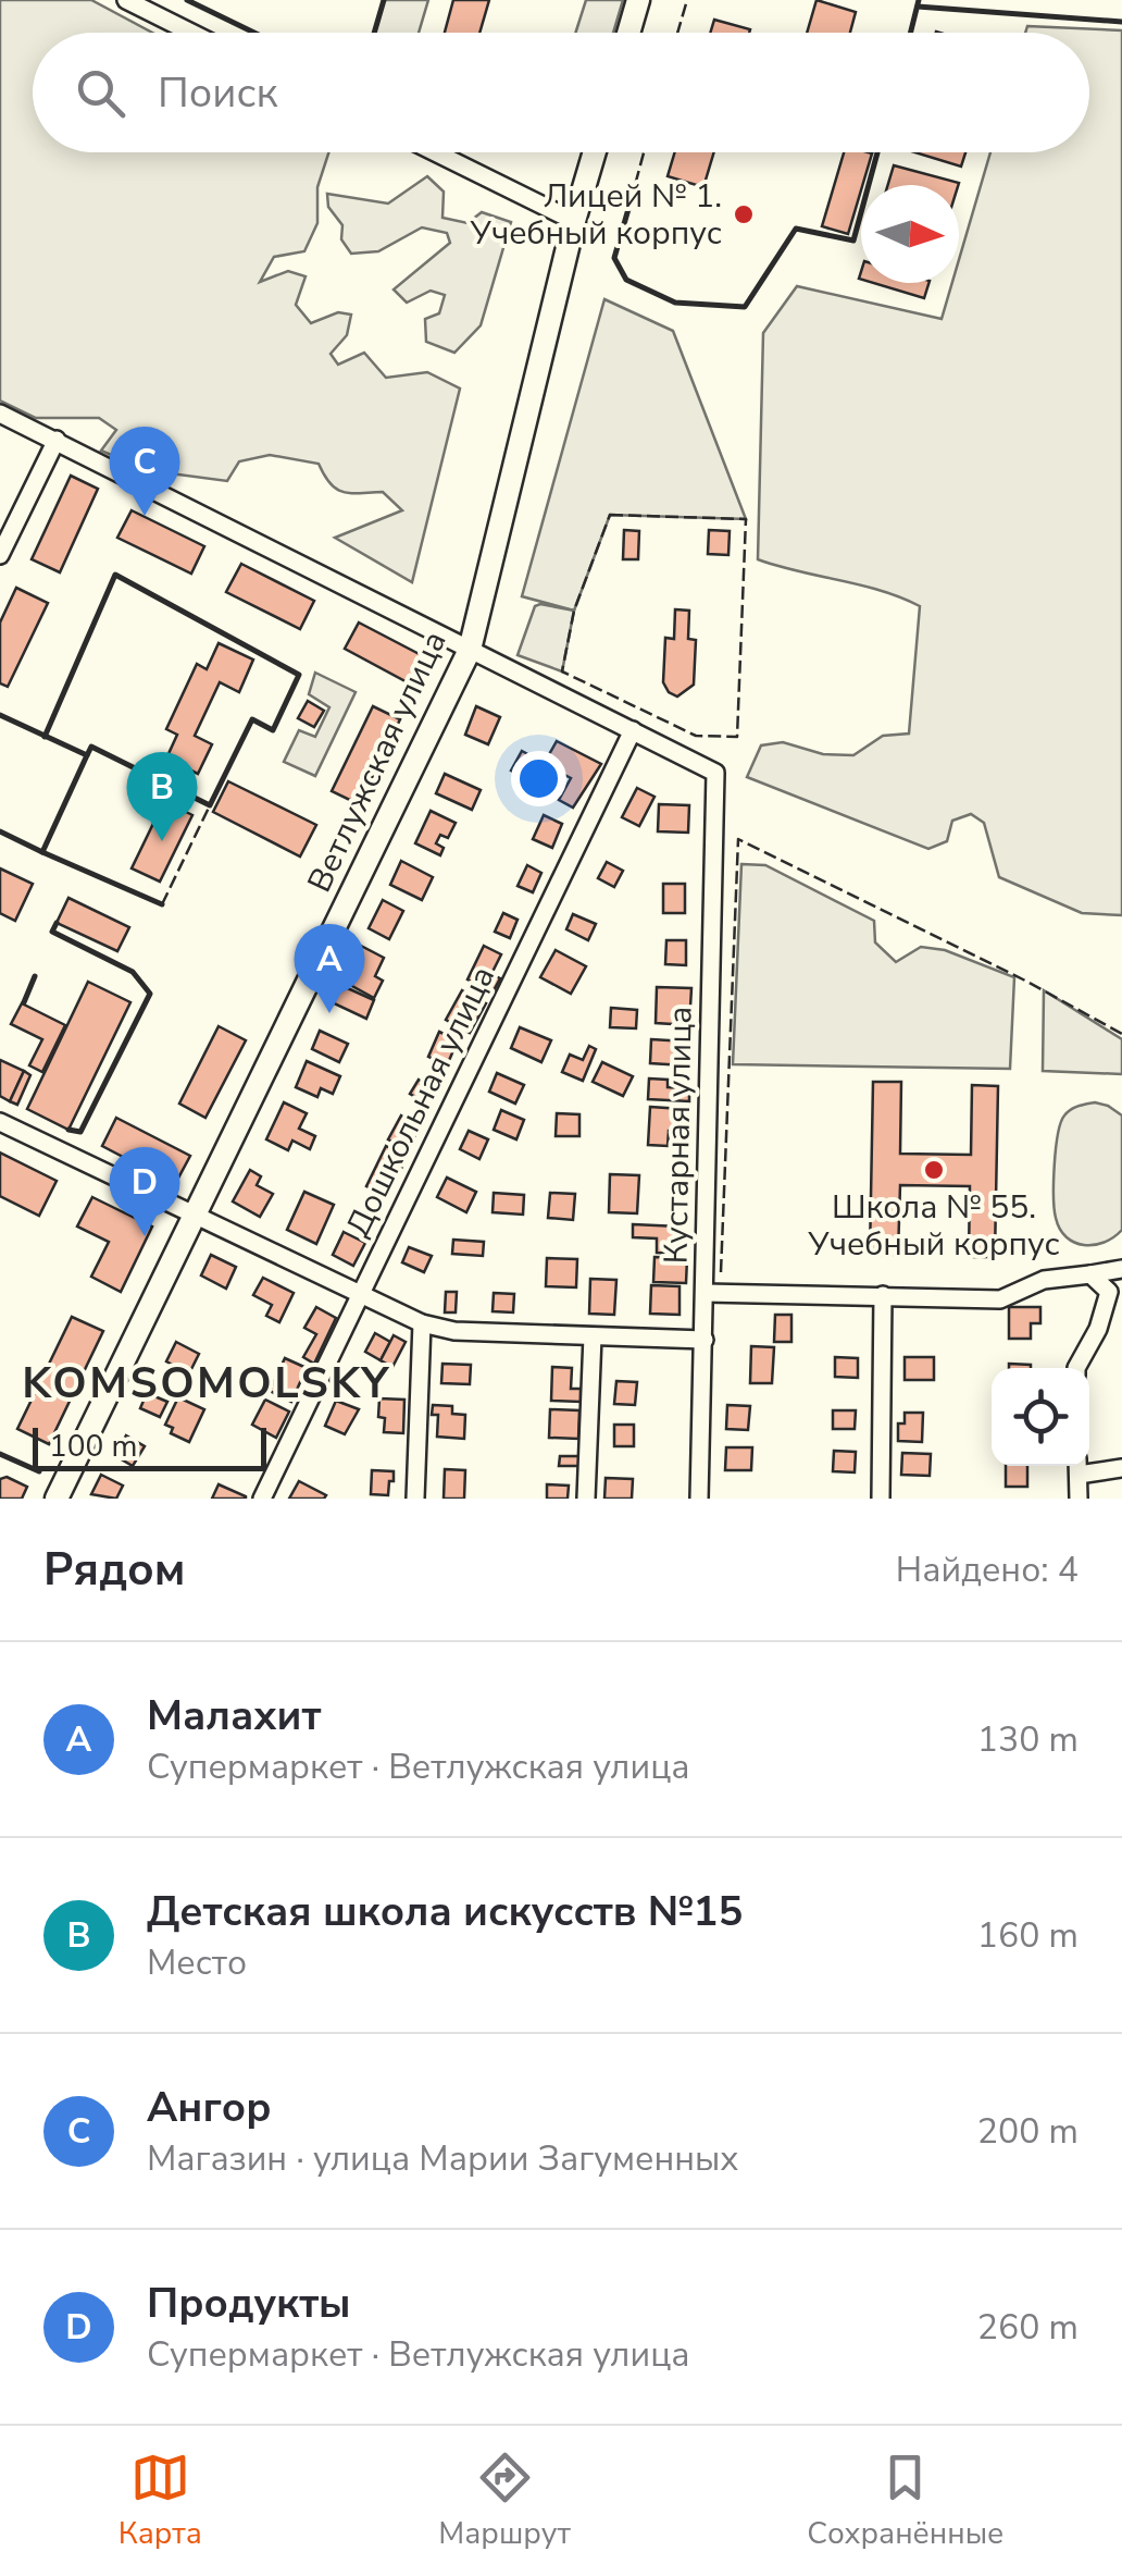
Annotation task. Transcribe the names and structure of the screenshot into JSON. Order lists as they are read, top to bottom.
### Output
{
  "streets": {
    "main road": ["Ветлужская улица"],
    "street": ["Дошкольная улица", "Кустарная улица"]
  },
  "crossings": [
    ["Дошкольная улица", "Кустарная улица"]
  ],
  "districts": ["KOMSOMOLSKY"],
  "places": ["Лицей № 1. Учебный корпус", "Школа № 55. Учебный корпус"],
  "scale_bar": "100 m",
  "north": "right",
  "page": {
    "search": "Поиск",
    "pins": [
      "C",
      "B",
      "A",
      "D"
    ],
    "scale": "100 m",
    "heading": ["Рядом", "Найдено: 4"],
    "list": [
      {
        "mark": "A",
        "name": "Малахит",
        "note": "Супермаркет · Ветлужская улица",
        "value": "130 m"
      },
      {
        "mark": "B",
        "name": "Детская школа искусств №15",
        "note": "Место",
        "value": "160 m"
      },
      {
        "mark": "C",
        "name": "Ангор",
        "note": "Магазин · улица Марии Загуменных",
        "value": "200 m"
      },
      {
        "mark": "D",
        "name": "Продукты",
        "note": "Супермаркет · Ветлужская улица",
        "value": "260 m"
      }
    ],
    "nav": ["Карта", "Маршрут", "Сохранённые"]
  }
}
